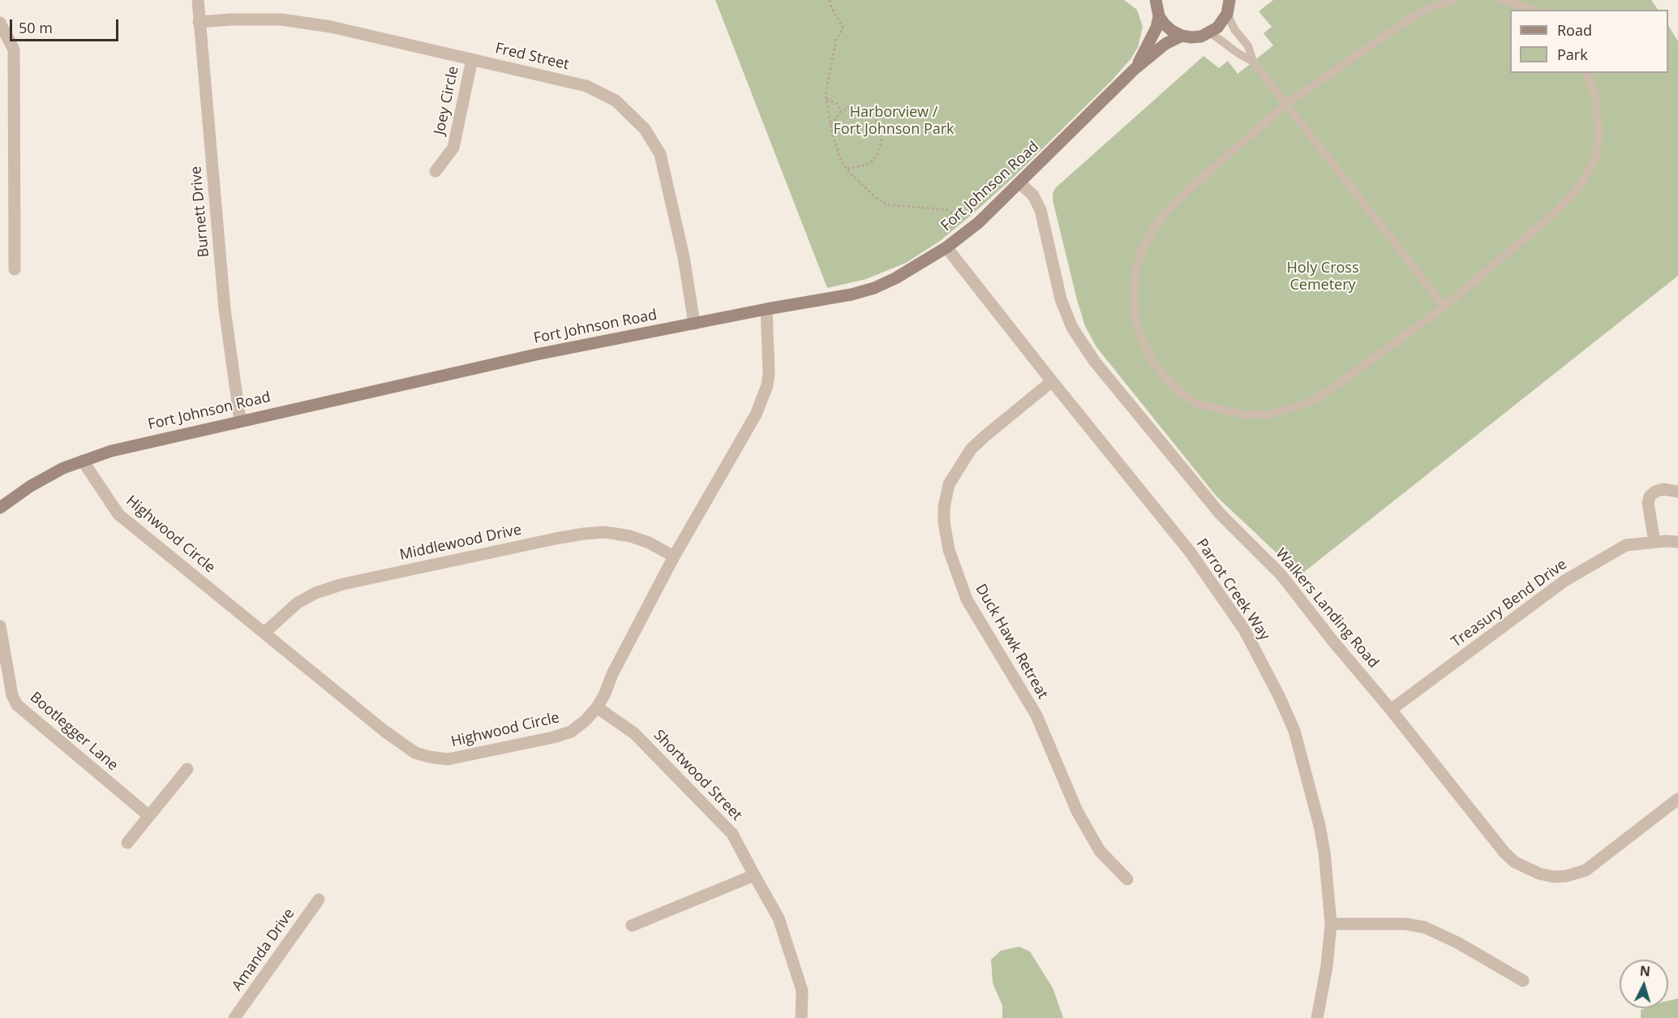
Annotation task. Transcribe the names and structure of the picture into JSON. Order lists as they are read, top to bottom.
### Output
{
  "streets": {
    "main road": ["Fort Johnson Road"],
    "street": [
      "Fred Street",
      "Joey Circle",
      "Burnett Drive",
      "Highwood Circle",
      "Middlewood Drive",
      "Parrot Creek Way",
      "Treasury Bend Drive",
      "Walkers Landing Road",
      "Duck Hawk Retreat",
      "Bootlegger Lane",
      "Shortwood Street",
      "Amanda Drive"
    ]
  },
  "crossings": [
    ["Fred Street", "Joey Circle"],
    ["Fred Street", "Fort Johnson Road"],
    ["Fred Street", "Burnett Drive"],
    ["Fort Johnson Road", "Burnett Drive"],
    ["Fort Johnson Road", "Highwood Circle"],
    ["Fort Johnson Road", "Parrot Creek Way"],
    ["Fort Johnson Road", "Walkers Landing Road"],
    ["Highwood Circle", "Middlewood Drive"],
    ["Highwood Circle", "Shortwood Street"],
    ["Parrot Creek Way", "Duck Hawk Retreat"],
    ["Treasury Bend Drive", "Walkers Landing Road"]
  ],
  "parks": ["Harborview / Fort Johnson Park", "Holy Cross Cemetery"],
  "legend": ["Road", "Park"],
  "scale_bar": "50 m",
  "north": "top"
}
